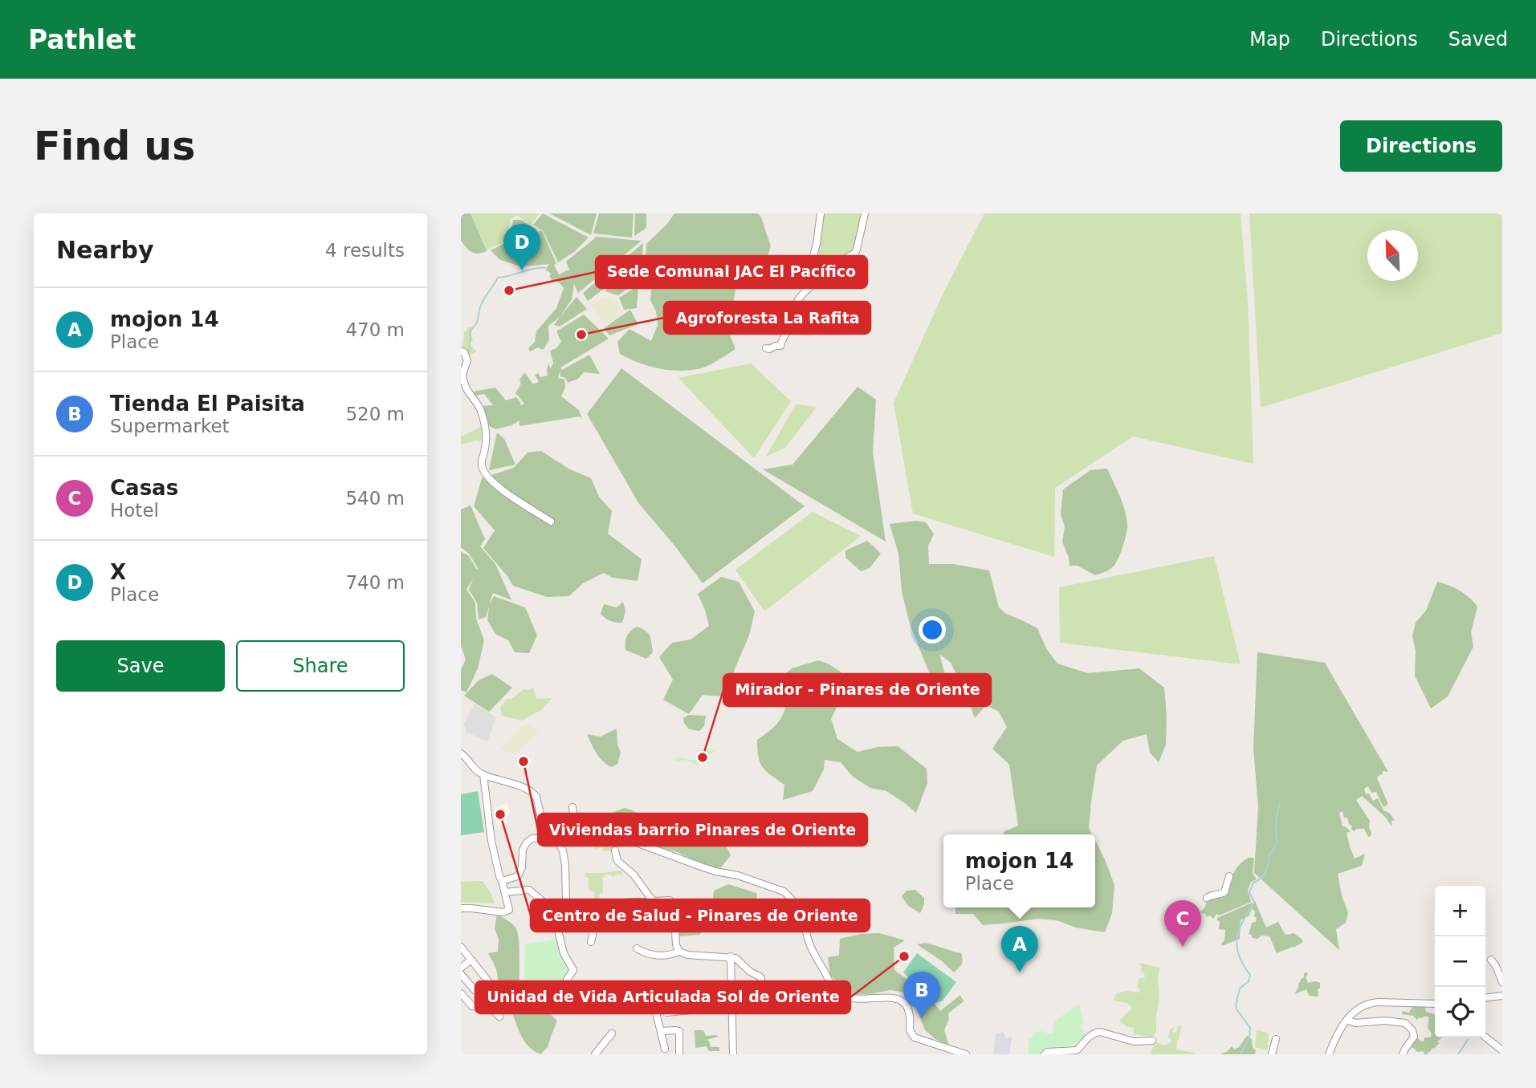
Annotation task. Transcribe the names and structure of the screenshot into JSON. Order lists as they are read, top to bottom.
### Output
{
  "places": [
    "Sede Comunal JAC El Pacífico",
    "Agroforesta La Rafita",
    "Mirador - Pinares de Oriente",
    "Viviendas barrio Pinares de Oriente",
    "Centro de Salud - Pinares de Oriente",
    "Unidad de Vida Articulada Sol de Oriente"
  ],
  "north": "top left",
  "page": {
    "header": "Pathlet",
    "nav": ["Map", "Directions", "Saved"],
    "buttons": [
      "Directions",
      ["Save", "Share"]
    ],
    "title": "Find us",
    "heading": ["Nearby", "4 results"],
    "pins": [
      "D",
      "C",
      "A",
      "B"
    ],
    "list": [
      {
        "mark": "A",
        "name": "mojon 14",
        "note": "Place",
        "value": "470 m"
      },
      {
        "mark": "B",
        "name": "Tienda El Paisita",
        "note": "Supermarket",
        "value": "520 m"
      },
      {
        "mark": "C",
        "name": "Casas",
        "note": "Hotel",
        "value": "540 m"
      },
      {
        "mark": "D",
        "name": "X",
        "note": "Place",
        "value": "740 m"
      }
    ],
    "popup": ["mojon 14", "Place"],
    "map_buttons": ["+", "−"]
  }
}
